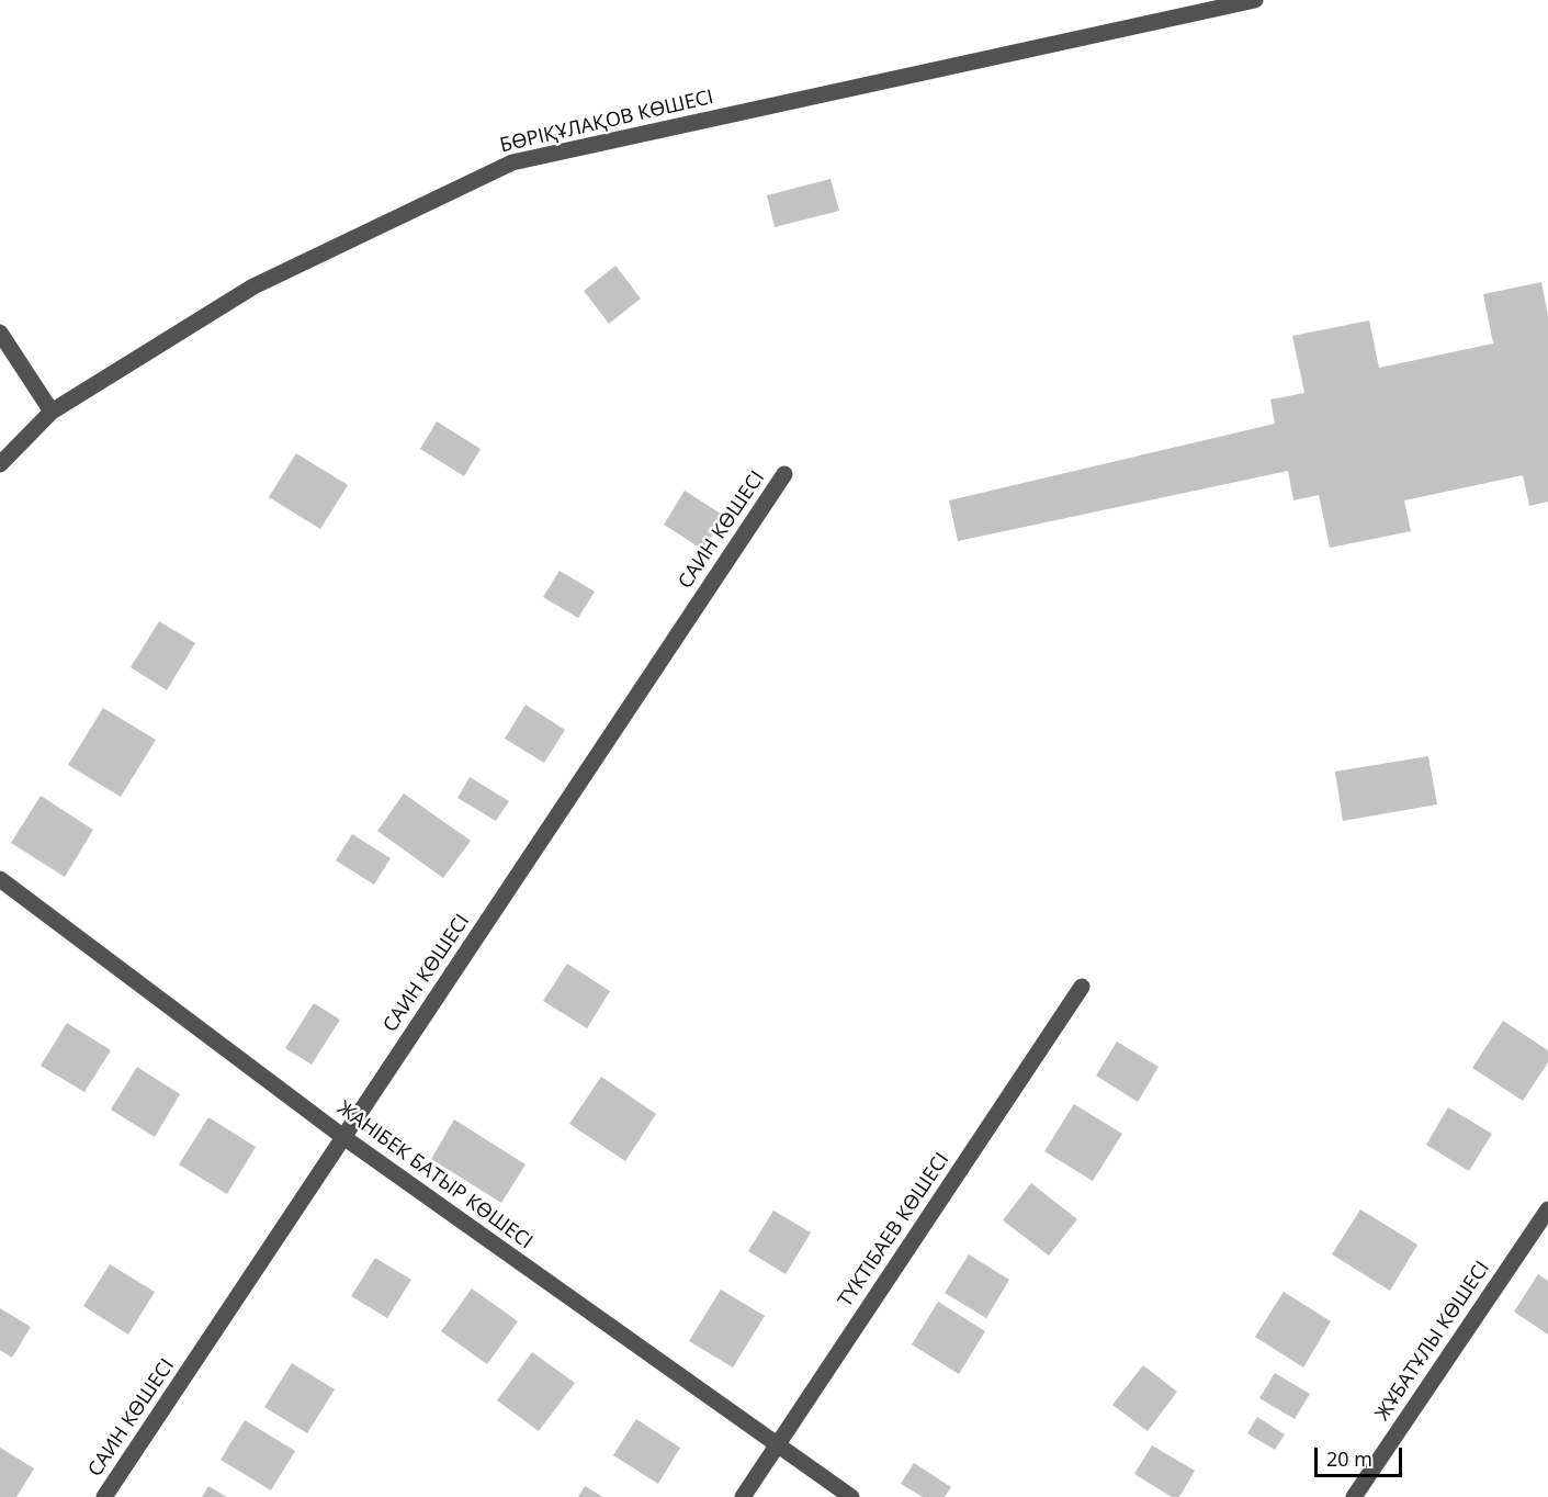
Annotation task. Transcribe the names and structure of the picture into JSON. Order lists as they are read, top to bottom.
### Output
{
  "streets": {
    "street": [
      "БӨРІҚҰЛАҚОВ КӨШЕСІ",
      "САИН КӨШЕСІ",
      "ЖАНІБЕК БАТЫР КӨШЕСІ",
      "ТҮКТІБАЕВ КӨШЕСІ",
      "ЖҰБАТҰЛЫ КӨШЕСІ"
    ]
  },
  "crossings": [
    ["САИН КӨШЕСІ", "ЖАНІБЕК БАТЫР КӨШЕСІ"],
    ["ЖАНІБЕК БАТЫР КӨШЕСІ", "ТҮКТІБАЕВ КӨШЕСІ"]
  ],
  "scale_bar": "20 m"
}
